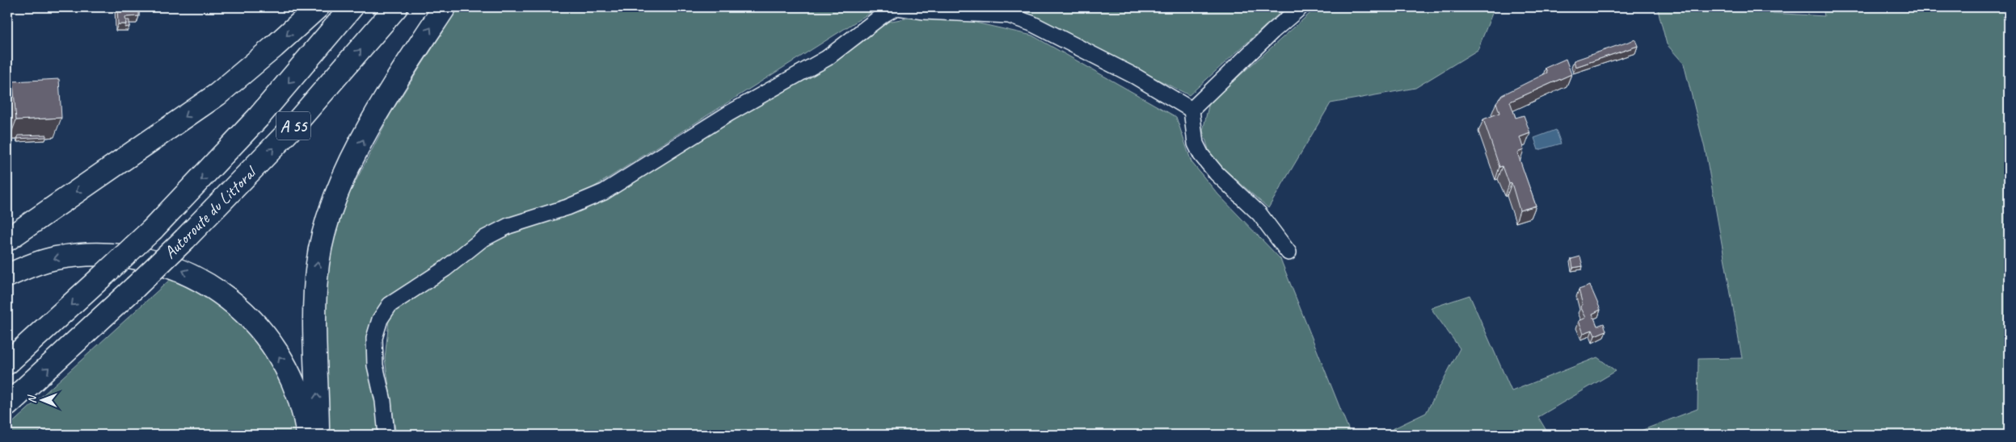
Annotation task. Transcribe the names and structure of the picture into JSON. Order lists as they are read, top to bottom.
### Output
{
  "streets": {
    "highway": ["A 55", "Autoroute du Littoral"]
  },
  "north": "left"
}
